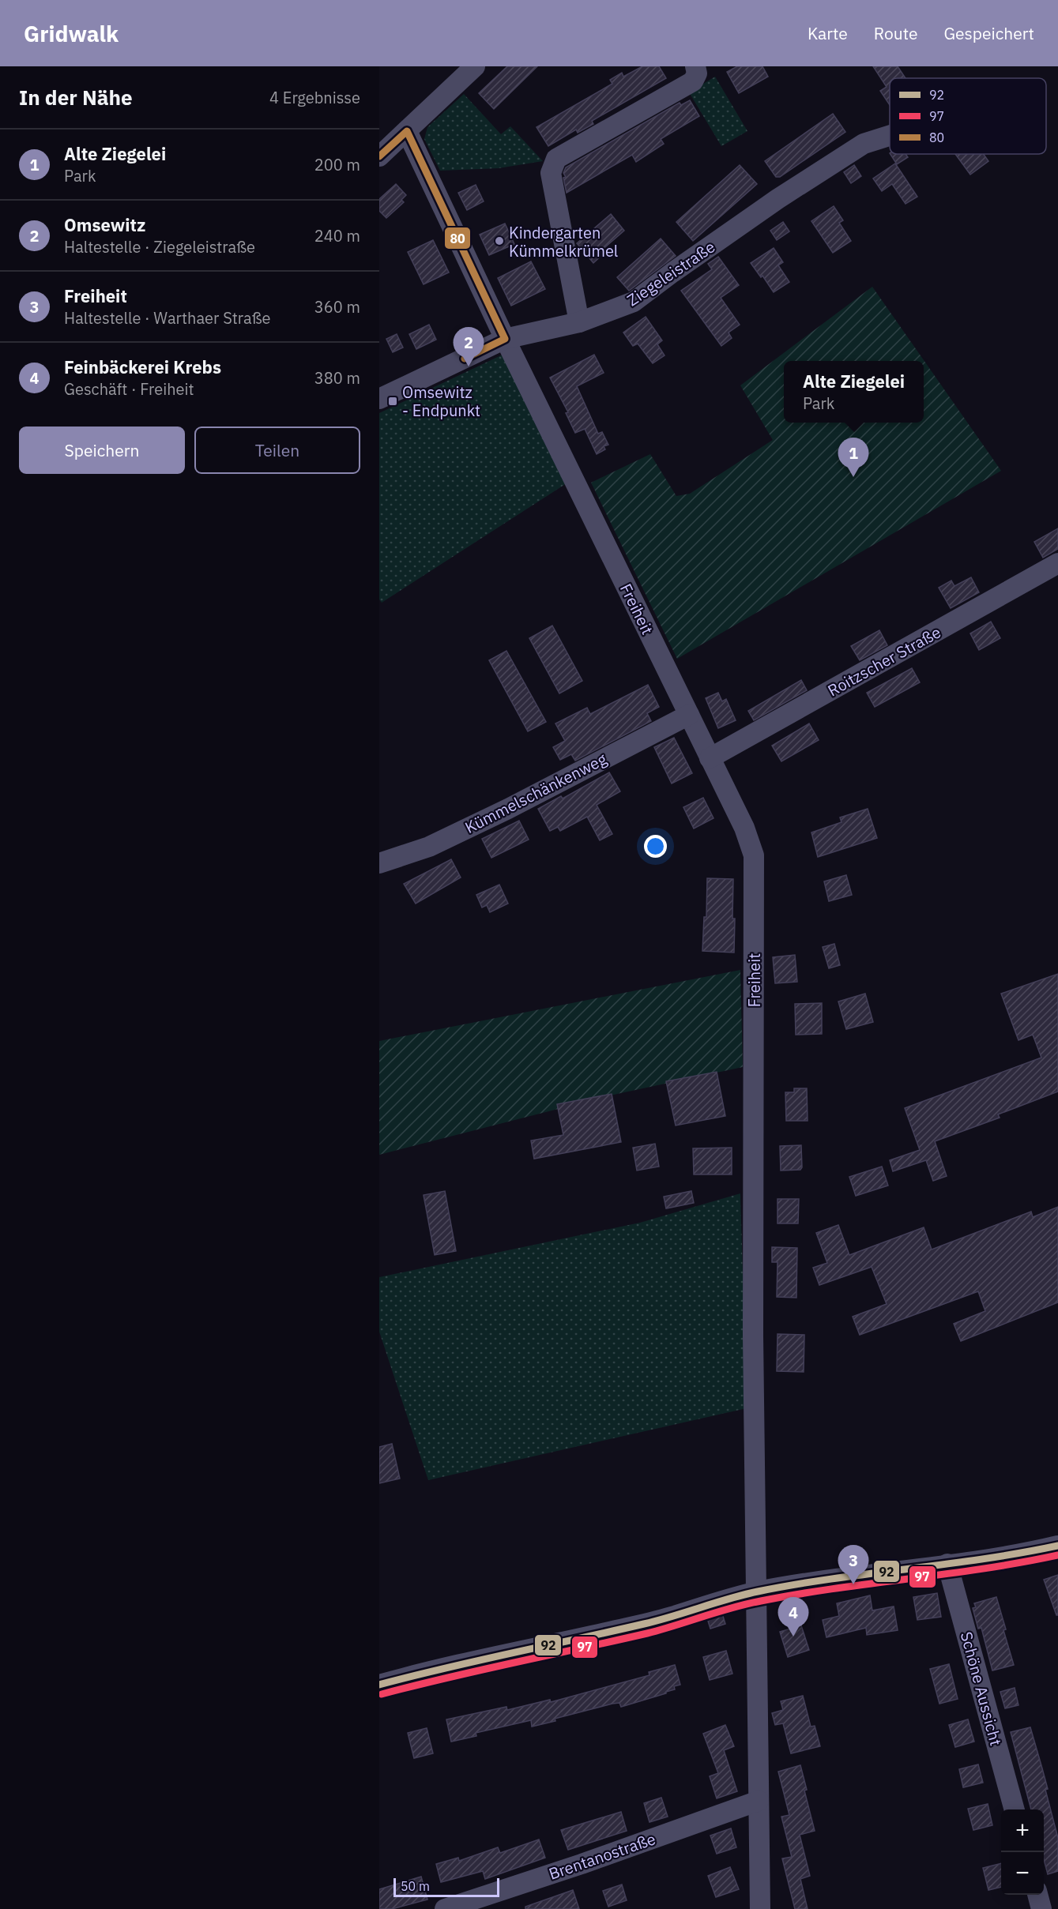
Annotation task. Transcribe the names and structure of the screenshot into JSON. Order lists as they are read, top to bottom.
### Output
{
  "streets": {
    "street": [
      "Ziegeleistraße",
      "Freiheit",
      "Roitzscher Straße",
      "Kümmelschänkenweg",
      "Schöne Aussicht",
      "Brentanostraße"
    ]
  },
  "crossings": [
    ["Ziegeleistraße", "Freiheit"],
    ["Freiheit", "Roitzscher Straße"],
    ["Freiheit", "Kümmelschänkenweg"],
    ["Freiheit", "Brentanostraße"]
  ],
  "places": {
    "other": ["Kindergarten Kümmelkrümel"],
    "transit": ["Omsewitz - Endpunkt"]
  },
  "lines": ["transit line 80", "transit line 92", "transit line 97"],
  "legend": ["92", "97", "80"],
  "scale_bar": "50 m",
  "page": {
    "header": "Gridwalk",
    "nav": ["Karte", "Route", "Gespeichert"],
    "heading": ["In der Nähe", "4 Ergebnisse"],
    "list": [
      {
        "mark": "1",
        "name": "Alte Ziegelei",
        "note": "Park",
        "value": "200 m"
      },
      {
        "mark": "2",
        "name": "Omsewitz",
        "note": "Haltestelle · Ziegeleistraße",
        "value": "240 m"
      },
      {
        "mark": "3",
        "name": "Freiheit",
        "note": "Haltestelle · Warthaer Straße",
        "value": "360 m"
      },
      {
        "mark": "4",
        "name": "Feinbäckerei Krebs",
        "note": "Geschäft · Freiheit",
        "value": "380 m"
      }
    ],
    "pins": [
      "2",
      "1",
      "3",
      "4"
    ],
    "popup": ["Alte Ziegelei", "Park"],
    "buttons": ["Speichern", "Teilen"],
    "map_buttons": ["+", "−"],
    "scale": "50 m"
  }
}
